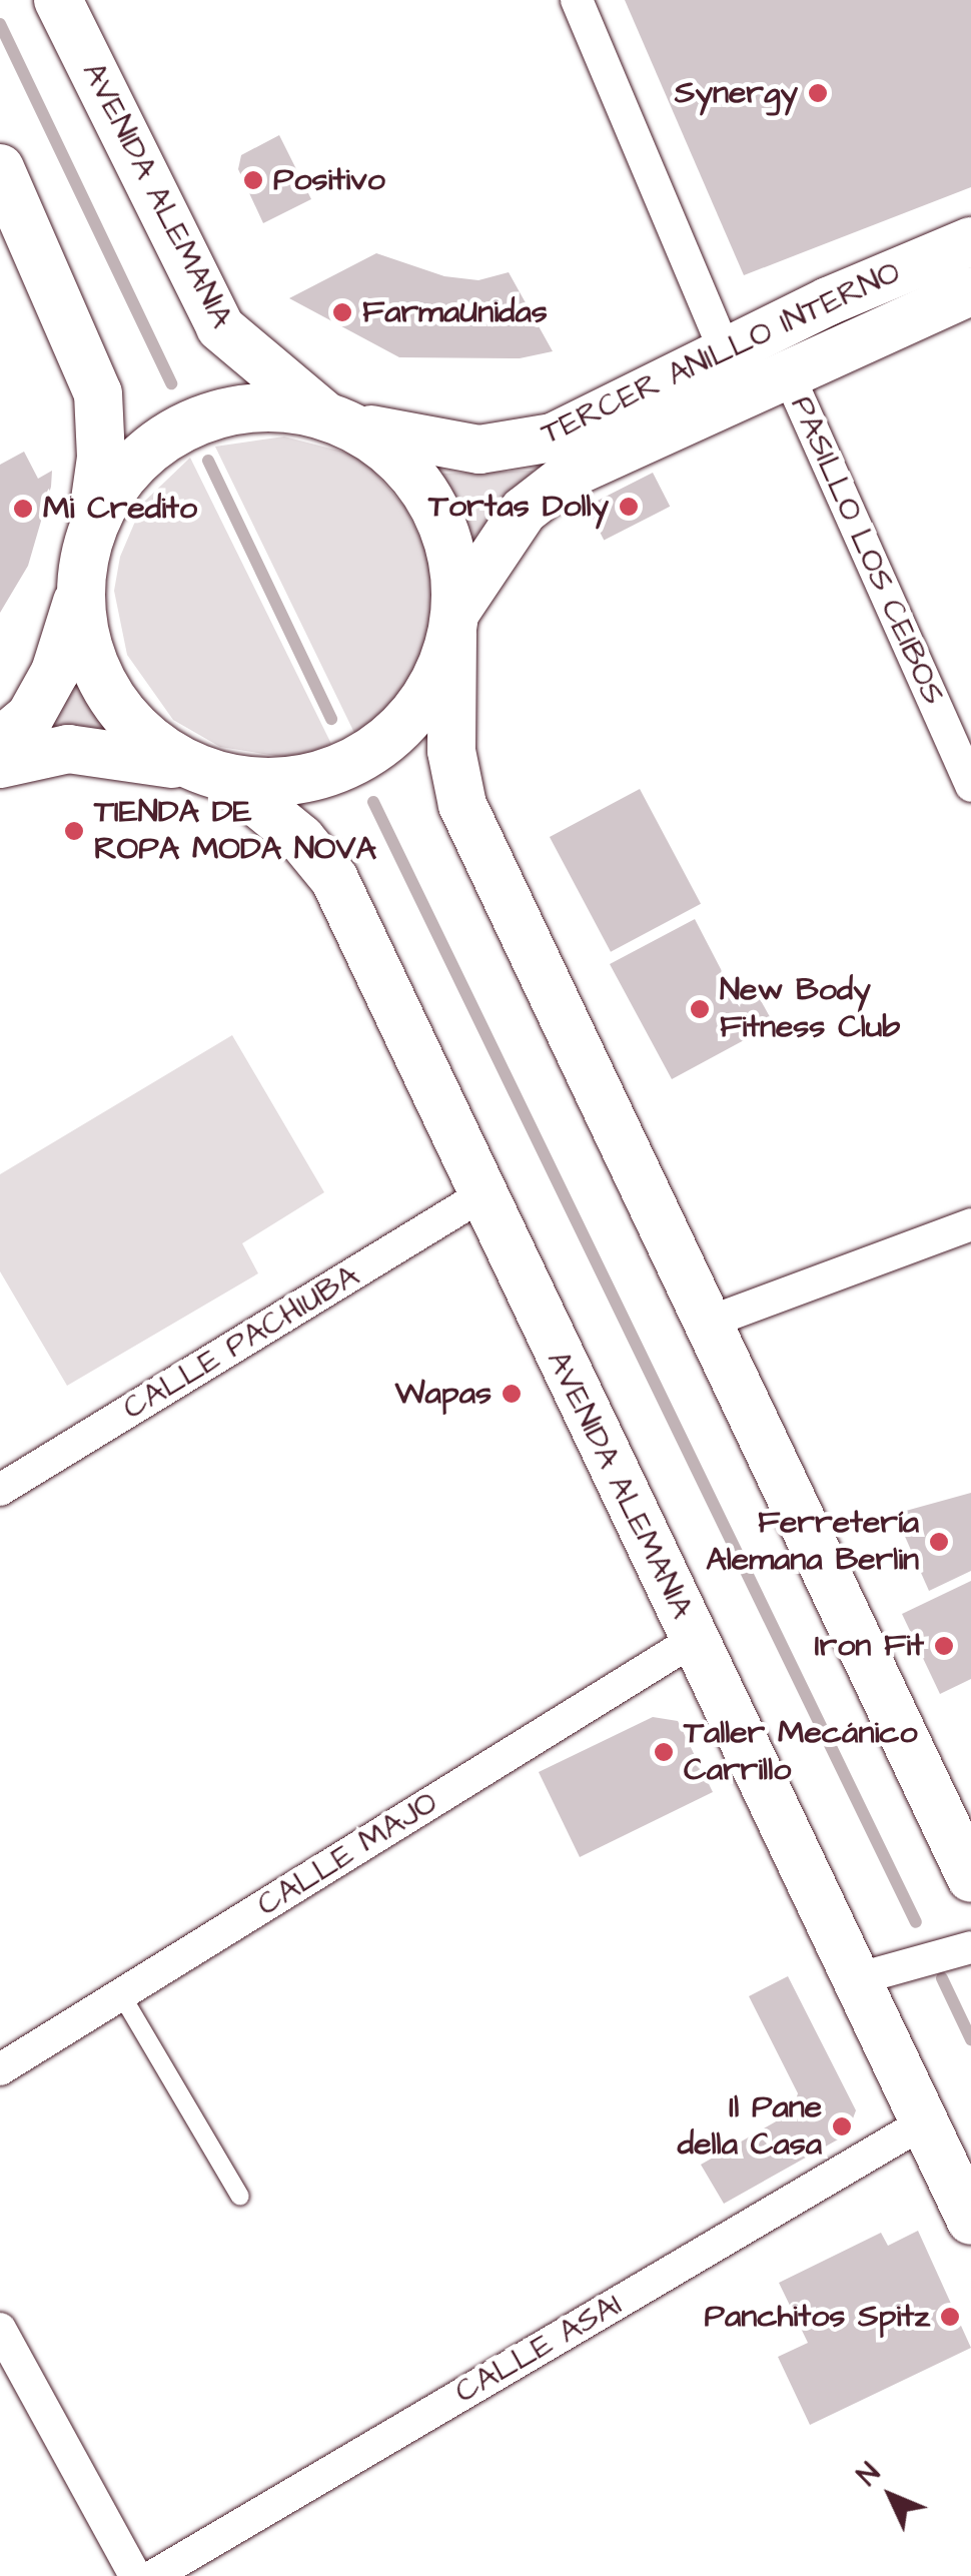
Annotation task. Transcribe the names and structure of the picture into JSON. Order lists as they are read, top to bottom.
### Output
{
  "streets": {
    "main road": ["AVENIDA ALEMANIA", "TERCER ANILLO INTERNO"],
    "street": [
      "PASILLO LOS CEIBOS",
      "CALLE PACHIUBA",
      "CALLE MAJO",
      "CALLE ASAI"
    ]
  },
  "crossings": [
    ["AVENIDA ALEMANIA", "TERCER ANILLO INTERNO"],
    ["AVENIDA ALEMANIA", "CALLE PACHIUBA"],
    ["AVENIDA ALEMANIA", "CALLE MAJO"],
    ["AVENIDA ALEMANIA", "CALLE ASAI"],
    ["TERCER ANILLO INTERNO", "PASILLO LOS CEIBOS"]
  ],
  "places": [
    "Synergy",
    "Positivo",
    "FarmaUnidas",
    "Tortas Dolly",
    "Mi Credito",
    "TIENDA DE ROPA MODA NOVA",
    "New Body Fitness Club",
    "Wapas",
    "Ferretería Alemana Berlin",
    "Iron Fit",
    "Taller Mecánico Carrillo",
    "Il Pane della Casa",
    "Panchitos Spitz"
  ],
  "north": "top left"
}
